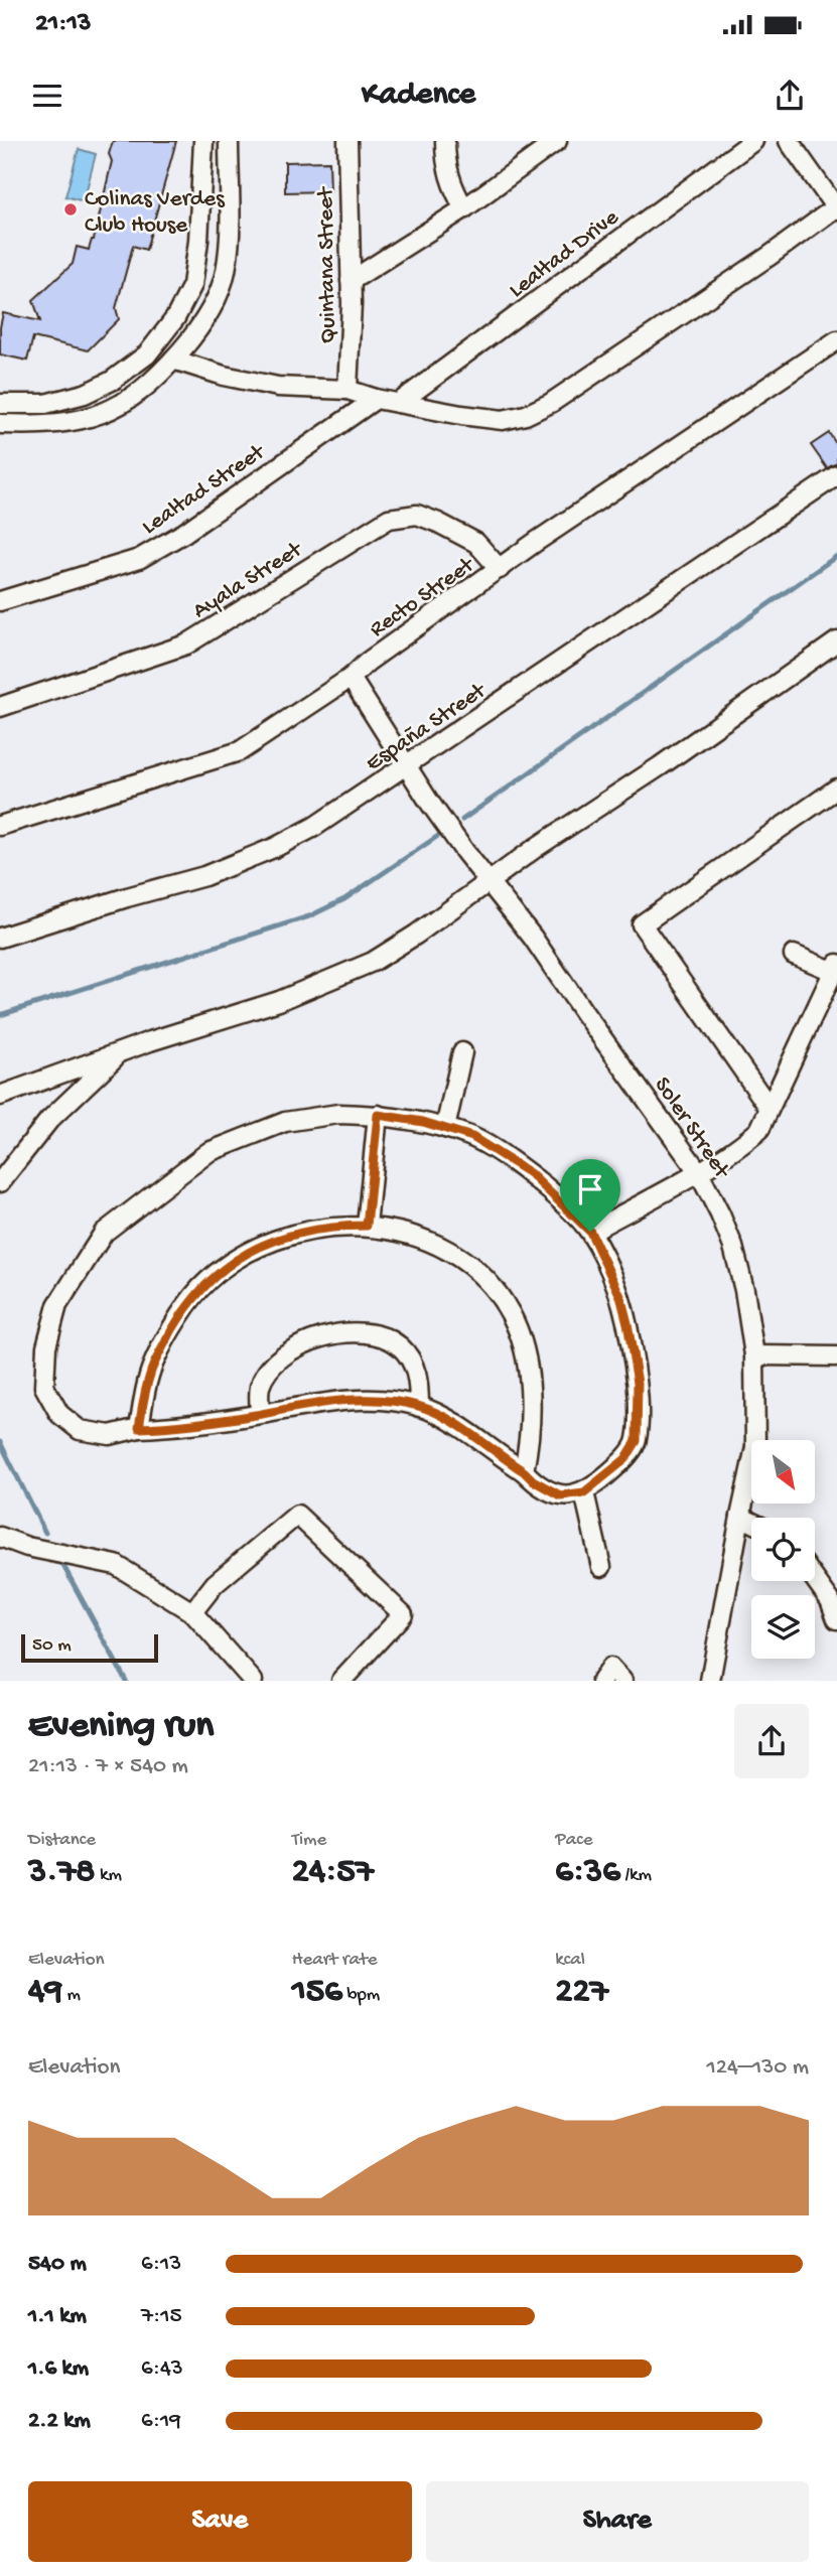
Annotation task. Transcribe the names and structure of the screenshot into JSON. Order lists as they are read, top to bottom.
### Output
{
  "streets": {
    "street": [
      "Lealtad Drive",
      "Quintana Street",
      "Lealtad Street",
      "Ayala Street",
      "Recto Street",
      "España Street",
      "Soler Street"
    ]
  },
  "crossings": [
    ["Ayala Street", "Recto Street"],
    ["Recto Street", "Soler Street"],
    ["España Street", "Soler Street"]
  ],
  "places": ["Colinas Verdes Club House"],
  "scale_bar": "50 m",
  "north": "bottom right",
  "page": {
    "status": "21:13",
    "header": "Kadence",
    "scale": "50 m",
    "heading": ["Evening run", "21:13 · 7 × 540 m"],
    "stats": [
      ["Distance", "3.78 km"],
      ["Time", "24:57"],
      ["Pace", "6:36 /km"],
      ["Elevation", "49 m"],
      ["Heart rate", "156 bpm"],
      ["kcal", "227"]
    ],
    "chart": ["Elevation", "124–130 m"],
    "list": [
      {
        "name": "540 m",
        "note": "6:13"
      },
      {
        "name": "1.1 km",
        "note": "7:15"
      },
      {
        "name": "1.6 km",
        "note": "6:43"
      },
      {
        "name": "2.2 km",
        "note": "6:19"
      }
    ],
    "buttons": ["Save", "Share"]
  }
}
